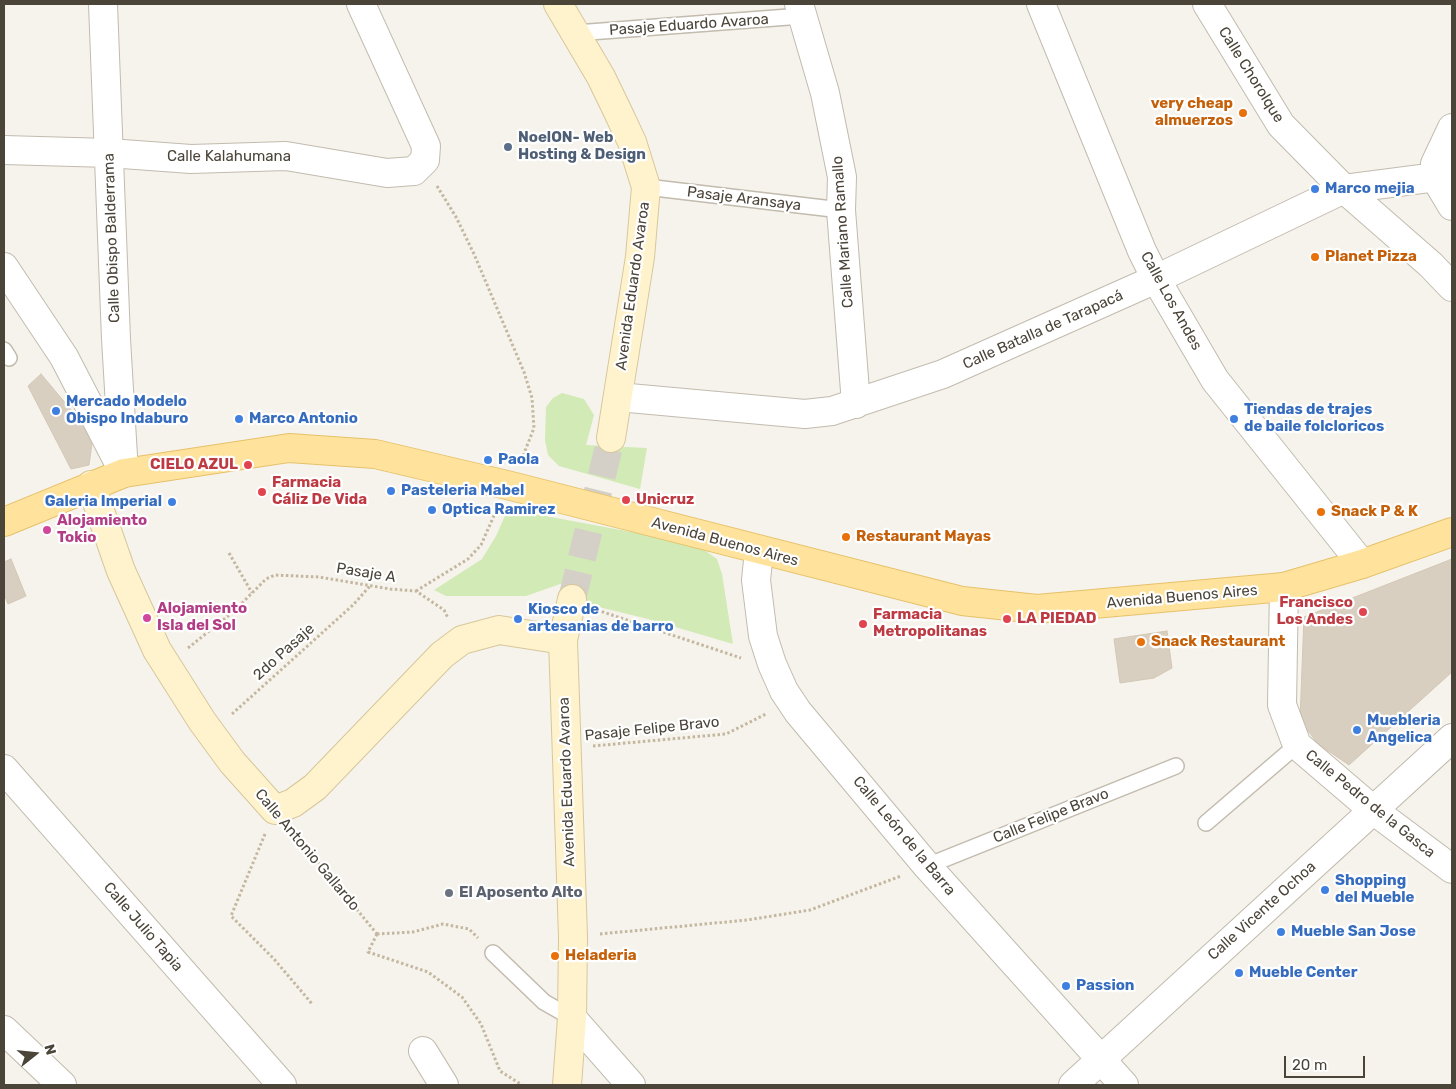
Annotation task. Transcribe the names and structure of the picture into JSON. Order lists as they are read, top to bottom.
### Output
{
  "streets": {
    "main road": ["Avenida Buenos Aires"],
    "street": [
      "Calle Chorolque",
      "Calle Kalahumana",
      "Calle Mariano Ramallo",
      "Calle Obispo Balderrama",
      "Avenida Eduardo Avaroa",
      "Calle Los Andes",
      "Calle Batalla de Tarapacá",
      "Calle Pedro de la Gasca",
      "Calle León de la Barra",
      "Calle Antonio Gallardo",
      "Calle Vicente Ochoa",
      "Calle Julio Tapia"
    ],
    "lane": ["Pasaje Eduardo Avaroa", "Pasaje Aransaya", "Calle Felipe Bravo"],
    "path": ["Pasaje A", "2do Pasaje", "Pasaje Felipe Bravo"]
  },
  "crossings": [
    ["Pasaje Eduardo Avaroa", "Calle Mariano Ramallo"],
    ["Pasaje Eduardo Avaroa", "Avenida Eduardo Avaroa"],
    ["Calle Chorolque", "Calle Batalla de Tarapacá"],
    ["Calle Kalahumana", "Calle Obispo Balderrama"],
    ["Pasaje Aransaya", "Calle Mariano Ramallo"],
    ["Pasaje Aransaya", "Avenida Eduardo Avaroa"],
    ["Calle Mariano Ramallo", "Calle Batalla de Tarapacá"],
    ["Calle Obispo Balderrama", "Avenida Buenos Aires"],
    ["Avenida Eduardo Avaroa", "Calle Batalla de Tarapacá"],
    ["Avenida Eduardo Avaroa", "Pasaje Felipe Bravo"],
    ["Calle Los Andes", "Calle Batalla de Tarapacá"],
    ["Calle Los Andes", "Avenida Buenos Aires"],
    ["Avenida Buenos Aires", "Calle Pedro de la Gasca"],
    ["Avenida Buenos Aires", "Calle León de la Barra"],
    ["Avenida Buenos Aires", "Calle Antonio Gallardo"],
    ["Pasaje A", "2do Pasaje"],
    ["Pasaje A", "Calle Antonio Gallardo"],
    ["2do Pasaje", "Calle Antonio Gallardo"],
    ["Calle Pedro de la Gasca", "Calle Vicente Ochoa"],
    ["Calle Felipe Bravo", "Calle León de la Barra"],
    ["Calle León de la Barra", "Calle Vicente Ochoa"]
  ],
  "places": [
    "very cheap almuerzos",
    "NoelON- Web Hosting & Design",
    "Marco mejia",
    "Planet Pizza",
    "Mercado Modelo Obispo Indaburo",
    "Marco Antonio",
    "Tiendas de trajes de baile folcloricos",
    "Paola",
    "CIELO AZUL",
    "Pasteleria Mabel",
    "Farmacia Cáliz De Vida",
    "Unicruz",
    "Galeria Imperial",
    "Optica Ramirez",
    "Snack P & K",
    "Alojamiento Tokio",
    "Restaurant Mayas",
    "Francisco Los Andes",
    "Alojamiento Isla del Sol",
    "Kiosco de artesanias de barro",
    "LA PIEDAD",
    "Farmacia Metropolitanas",
    "Snack Restaurant",
    "Muebleria Angelica",
    "Shopping del Mueble",
    "El Aposento Alto",
    "Mueble San Jose",
    "Heladeria",
    "Mueble Center",
    "Passion"
  ],
  "scale_bar": "20 m",
  "north": "right"
}
